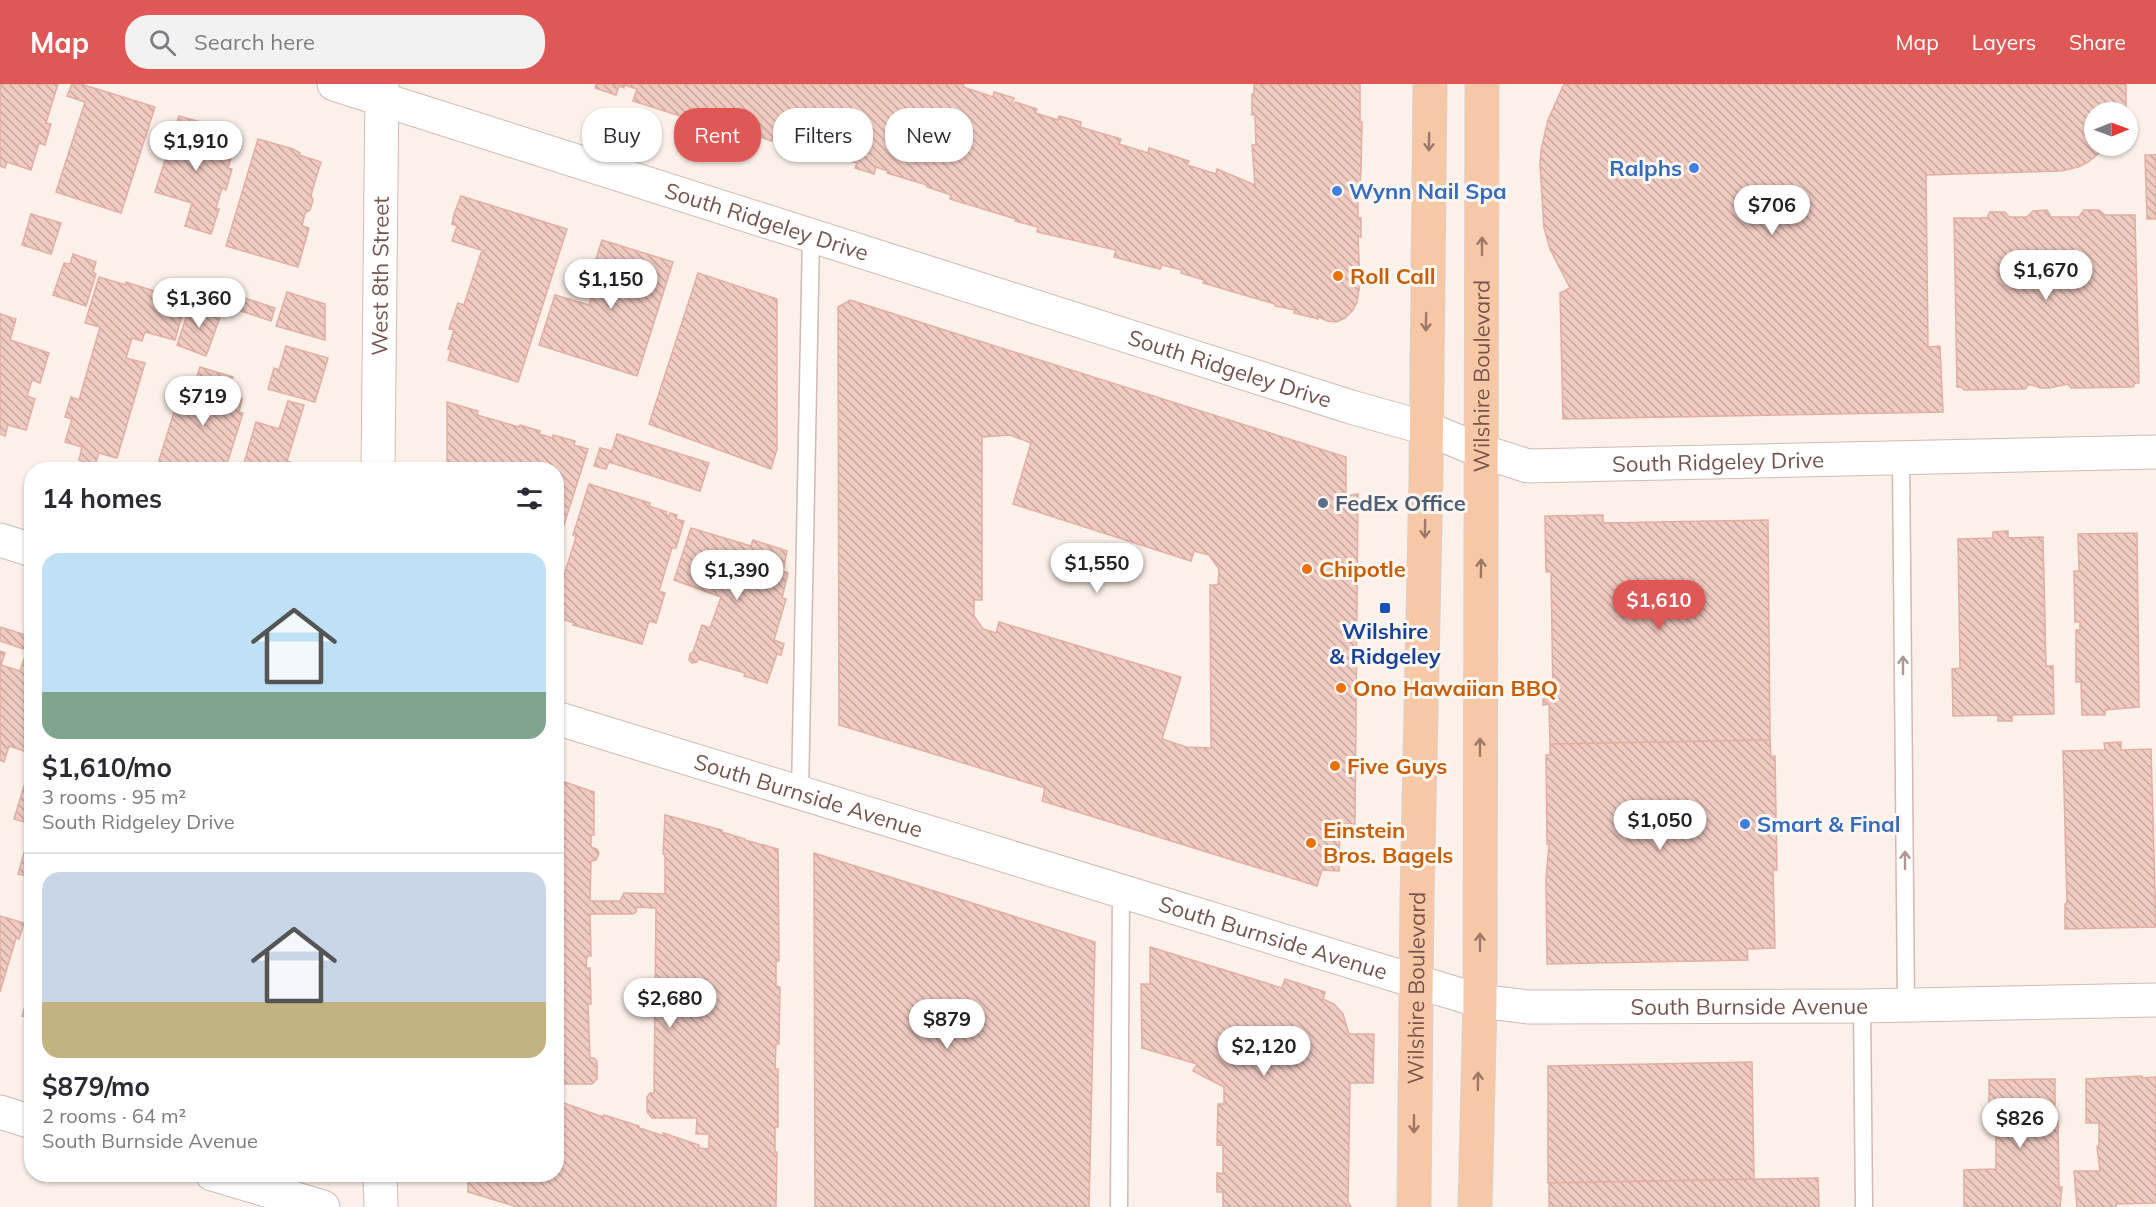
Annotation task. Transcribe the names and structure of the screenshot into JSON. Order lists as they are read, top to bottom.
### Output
{
  "streets": {
    "main road": ["Wilshire Boulevard"],
    "street": ["South Ridgeley Drive", "West 8th Street", "South Burnside Avenue"]
  },
  "crossings": [
    ["South Ridgeley Drive", "West 8th Street"],
    ["South Ridgeley Drive", "Wilshire Boulevard"],
    ["Wilshire Boulevard", "South Burnside Avenue"]
  ],
  "places": {
    "other": [
      "Ralphs",
      "Wynn Nail Spa",
      "Roll Call",
      "FedEx Office",
      "Chipotle",
      "Ono Hawaiian BBQ",
      "Five Guys",
      "Smart & Final",
      "Einstein Bros. Bagels"
    ],
    "transit": ["Wilshire & Ridgeley"]
  },
  "north": "right",
  "page": {
    "header": "Map",
    "search": "Search here",
    "nav": ["Map", "Layers", "Share"],
    "chip": [
      "Buy",
      "Rent",
      "Filters",
      "New"
    ],
    "price": [
      "$1,910",
      "$706",
      "$1,670",
      "$1,150",
      "$1,360",
      "$719",
      "$1,550",
      "$1,390",
      "$1,610",
      "$1,050",
      "$2,680",
      "$879",
      "$2,120",
      "$826"
    ],
    "heading": "14 homes",
    "list": [
      {
        "name": "$1,610/mo",
        "note": "3 rooms · 95 m² · South Ridgeley Drive"
      },
      {
        "name": "$879/mo",
        "note": "2 rooms · 64 m² · South Burnside Avenue"
      }
    ]
  }
}
